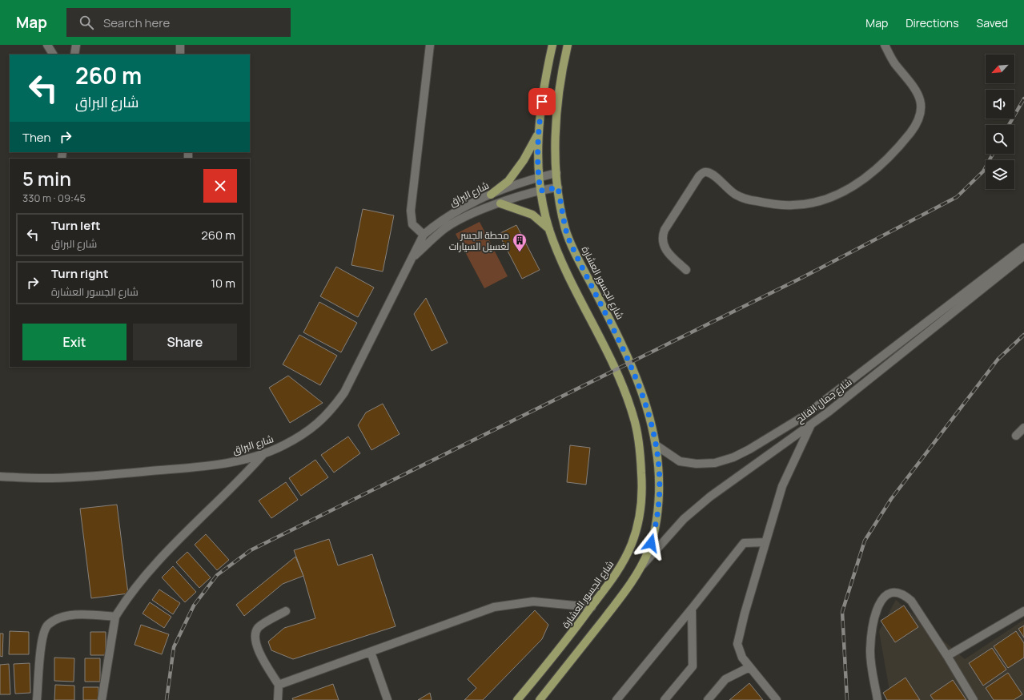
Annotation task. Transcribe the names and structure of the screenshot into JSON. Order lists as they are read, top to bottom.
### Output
{
  "streets": {
    "main road": ["شارع الجسور العشارة"],
    "street": ["شارع البراق", "شارع جمال الفالح"]
  },
  "crossings": [
    ["شارع البراق", "شارع الجسور العشارة"],
    ["شارع الجسور العشارة", "شارع جمال الفالح"]
  ],
  "places": {
    "building": ["محطة الجسر لغسيل السيارات"]
  },
  "north": "bottom left",
  "page": {
    "header": "Map",
    "search": "Search here",
    "nav": ["Map", "Directions", "Saved"],
    "turn": ["260 m", "شارع البراق"],
    "then": "Then",
    "heading": ["5 min", "330 m · 09:45"],
    "list": [
      {
        "name": "Turn left",
        "note": "شارع البراق",
        "value": "260 m"
      },
      {
        "name": "Turn right",
        "note": "شارع الجسور العشارة",
        "value": "10 m"
      }
    ],
    "buttons": ["Exit", "Share"]
  }
}
